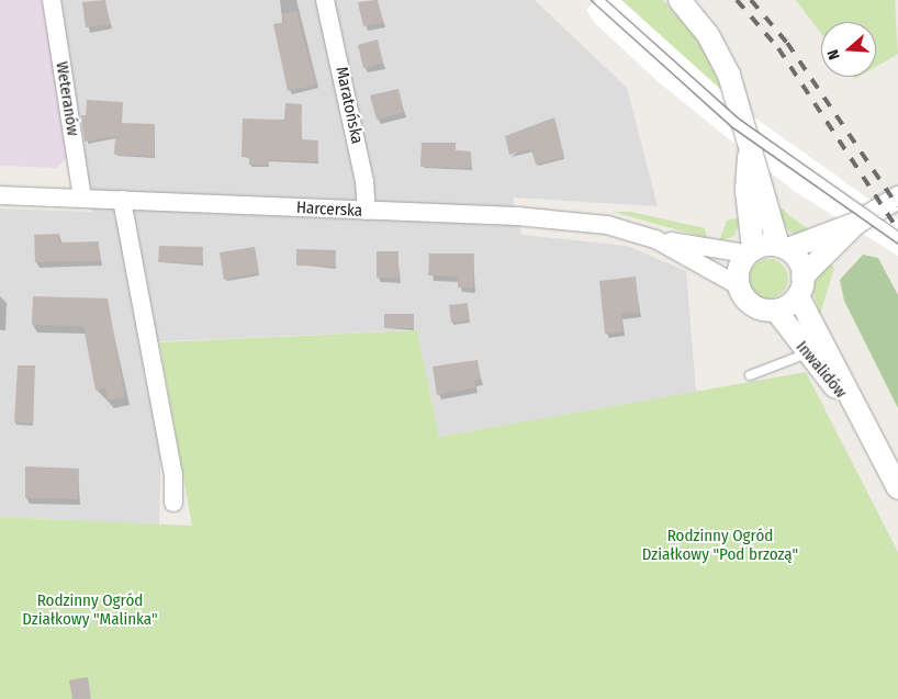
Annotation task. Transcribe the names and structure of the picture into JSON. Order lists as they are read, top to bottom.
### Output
{
  "streets": {
    "street": [
      "Weteranów",
      "Maratońska",
      "Harcerska",
      "Inwalidów"
    ]
  },
  "crossings": [
    ["Weteranów", "Harcerska"],
    ["Maratońska", "Harcerska"],
    ["Harcerska", "Inwalidów"]
  ],
  "parks": ["Rodzinny Ogród Działkowy \"Pod brzozą\"", "Rodzinny Ogród Działkowy \"Malinka\""],
  "north": "left"
}
